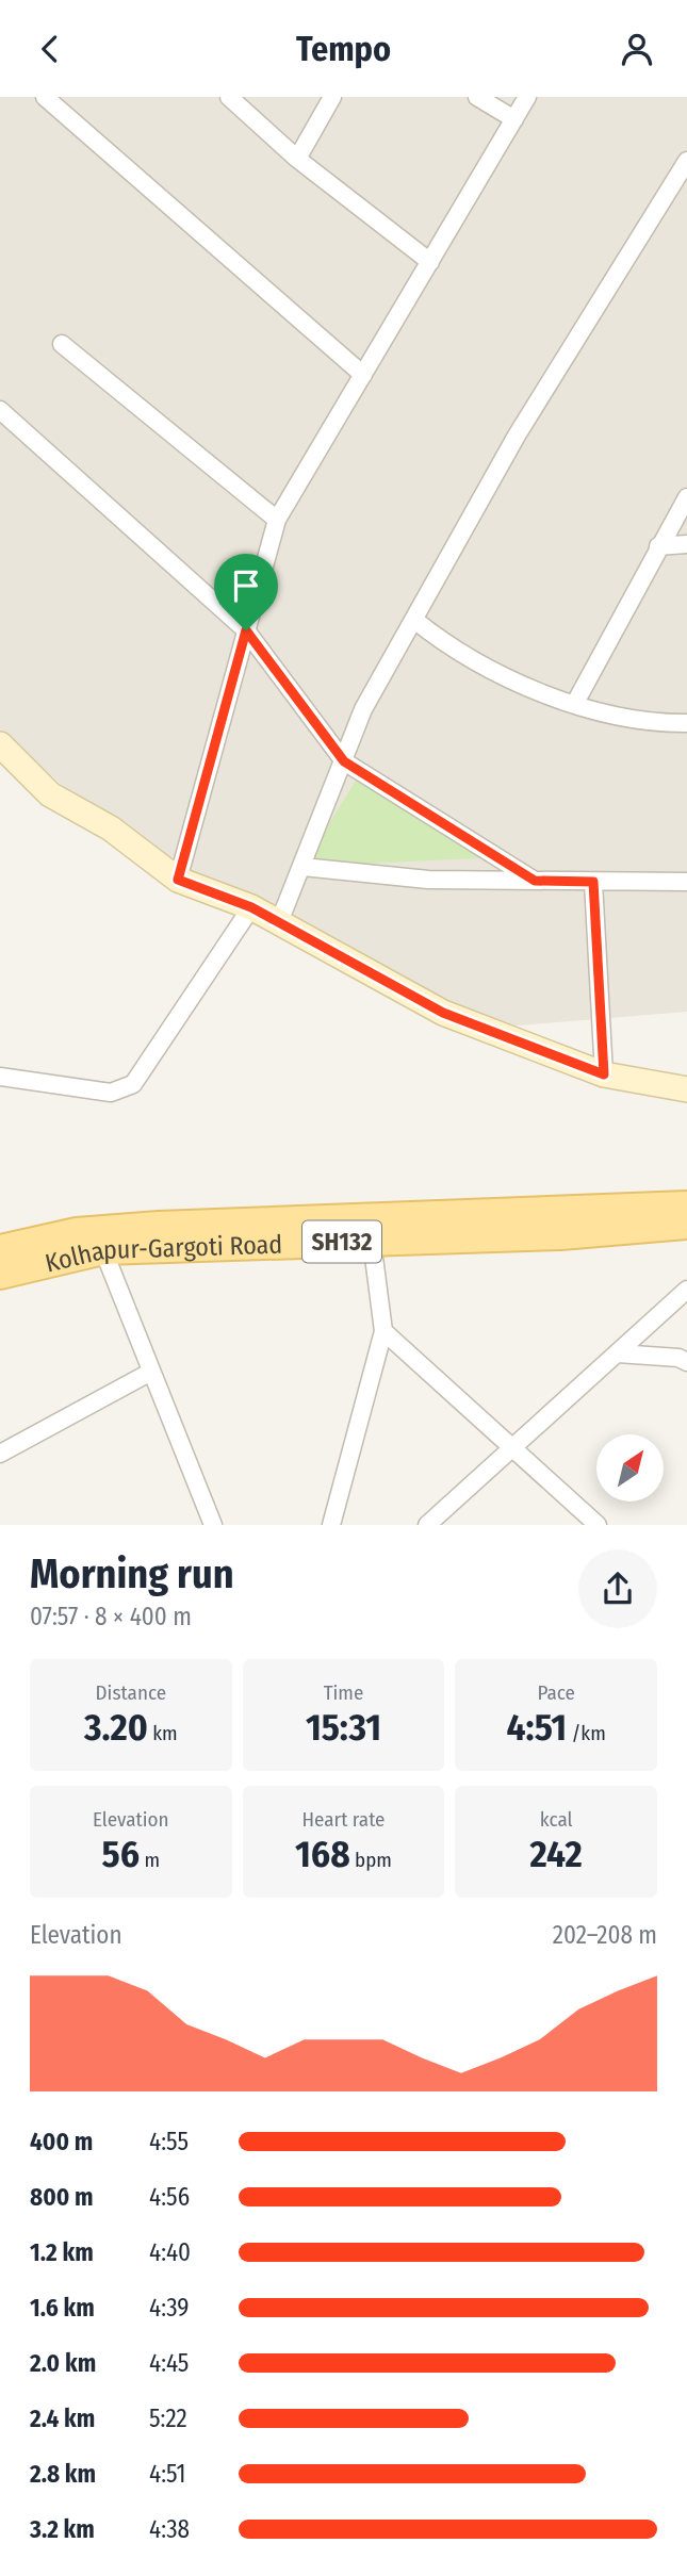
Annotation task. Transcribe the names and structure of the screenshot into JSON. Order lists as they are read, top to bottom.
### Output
{
  "streets": {
    "main road": ["SH132", "Kolhapur-Gargoti Road"]
  },
  "north": "top right",
  "page": {
    "header": "Tempo",
    "heading": ["Morning run", "07:57 · 8 × 400 m"],
    "stats": [
      ["Distance", "3.20 km"],
      ["Time", "15:31"],
      ["Pace", "4:51 /km"],
      ["Elevation", "56 m"],
      ["Heart rate", "168 bpm"],
      ["kcal", "242"]
    ],
    "chart": ["Elevation", "202–208 m"],
    "list": [
      {
        "name": "400 m",
        "note": "4:55"
      },
      {
        "name": "800 m",
        "note": "4:56"
      },
      {
        "name": "1.2 km",
        "note": "4:40"
      },
      {
        "name": "1.6 km",
        "note": "4:39"
      },
      {
        "name": "2.0 km",
        "note": "4:45"
      },
      {
        "name": "2.4 km",
        "note": "5:22"
      },
      {
        "name": "2.8 km",
        "note": "4:51"
      },
      {
        "name": "3.2 km",
        "note": "4:38"
      }
    ]
  }
}
